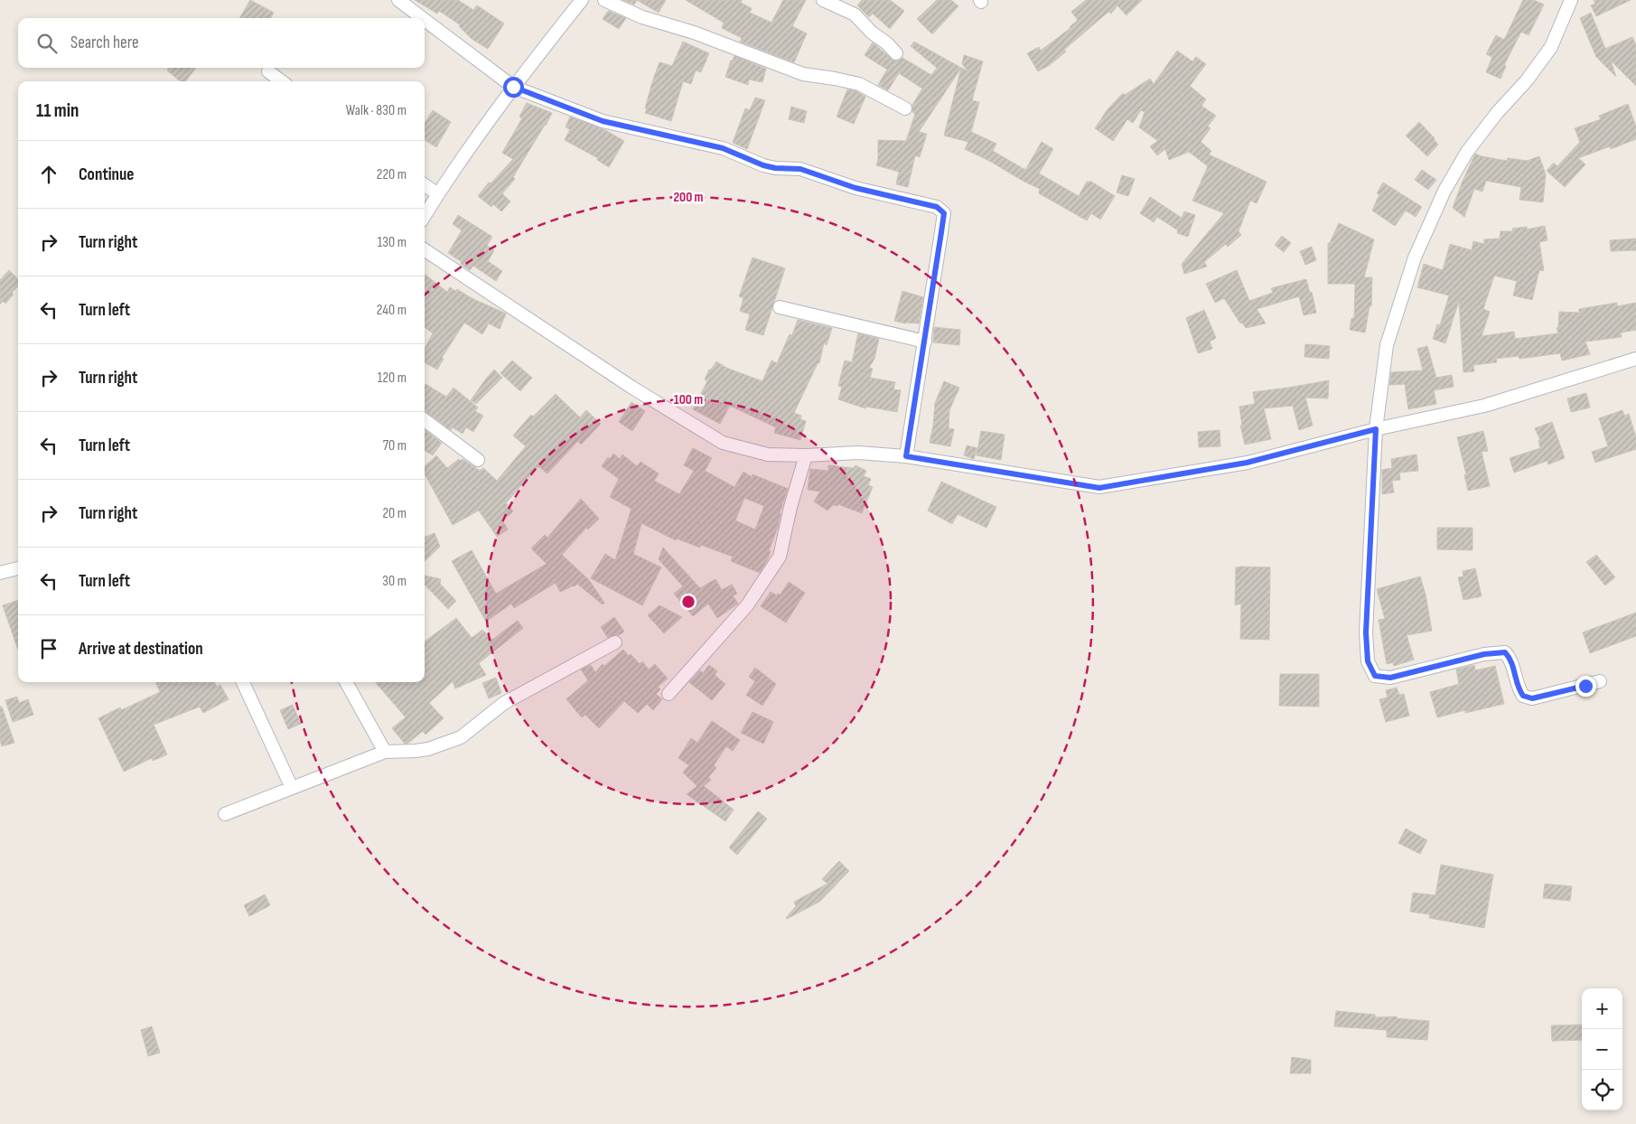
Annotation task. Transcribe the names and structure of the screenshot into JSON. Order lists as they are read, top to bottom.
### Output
{
  "page": {
    "search": "Search here",
    "heading": ["11 min", "Walk · 830 m"],
    "list": [
      ["Continue", "220 m"],
      ["Turn right", "130 m"],
      ["Turn left", "240 m"],
      ["Turn right", "120 m"],
      ["Turn left", "70 m"],
      ["Turn right", "20 m"],
      ["Turn left", "30 m"],
      "Arrive at destination"
    ],
    "map_buttons": ["+", "−"]
  },
  "rings": ["200 m", "100 m"]
}
